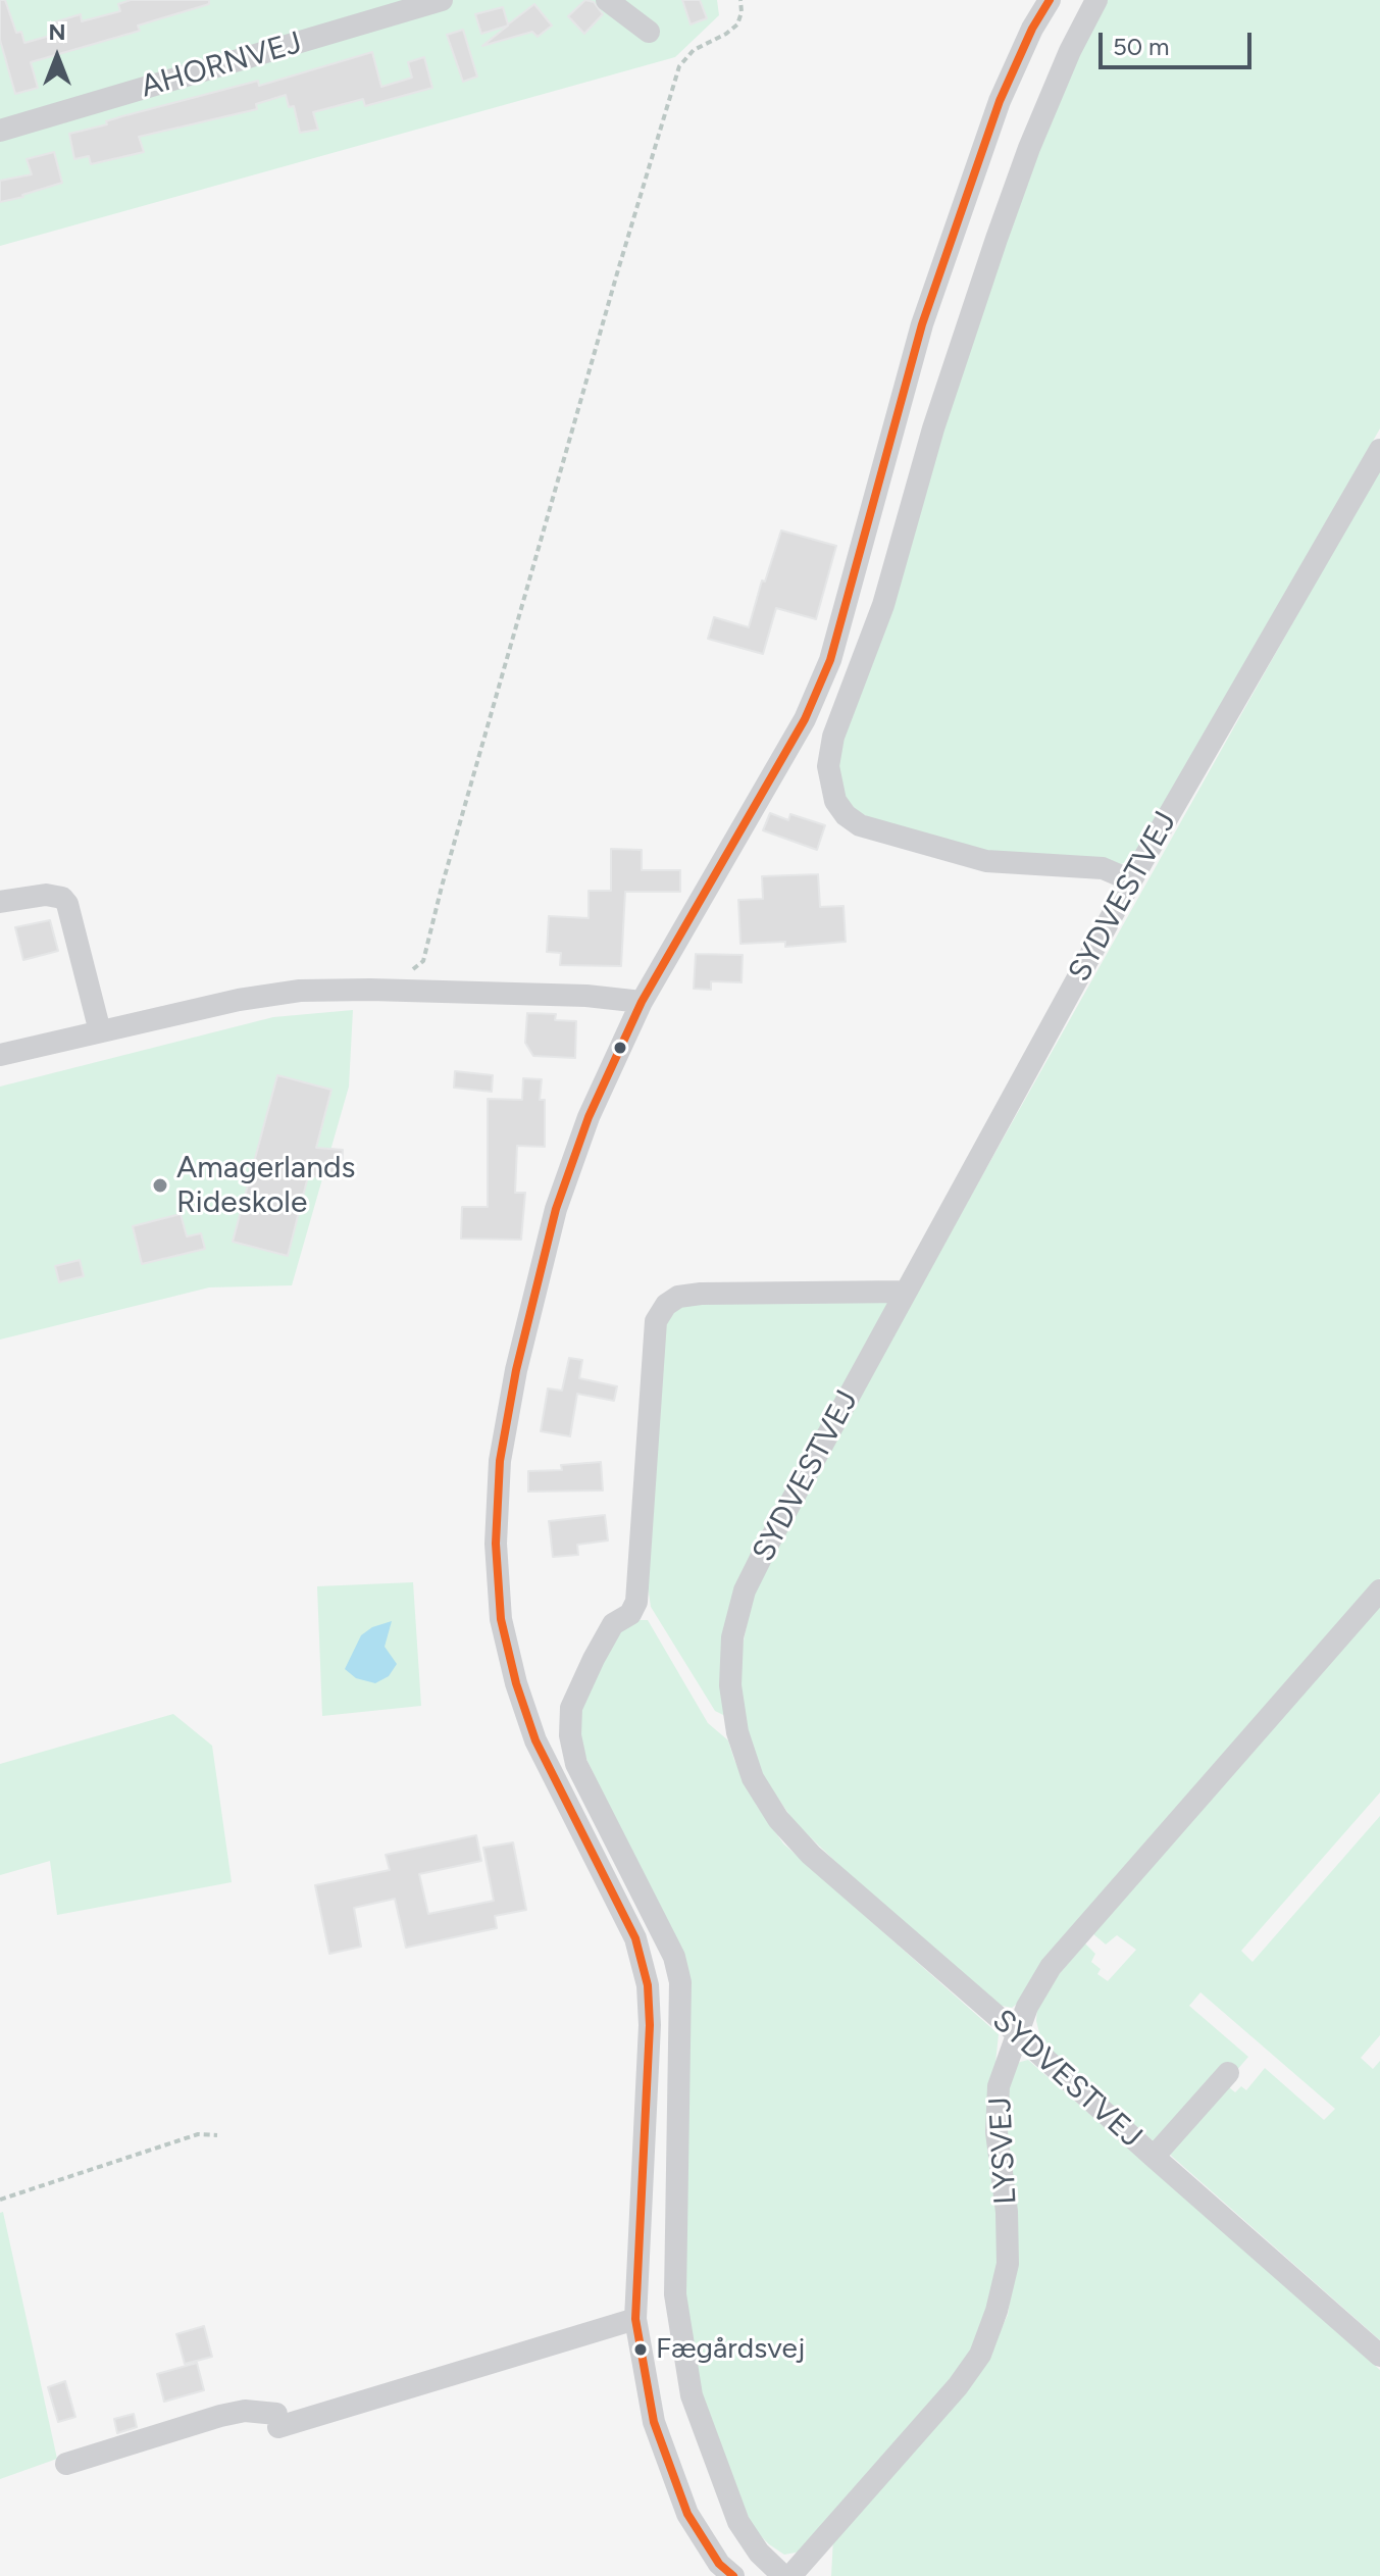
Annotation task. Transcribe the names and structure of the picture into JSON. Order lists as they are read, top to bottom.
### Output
{
  "streets": {
    "street": ["AHORNVEJ", "SYDVESTVEJ", "LYSVEJ"]
  },
  "crossings": [
    ["SYDVESTVEJ", "LYSVEJ"]
  ],
  "places": ["Amagerlands Rideskole", "Fægårdsvej"],
  "scale_bar": "50 m",
  "north": "top"
}
